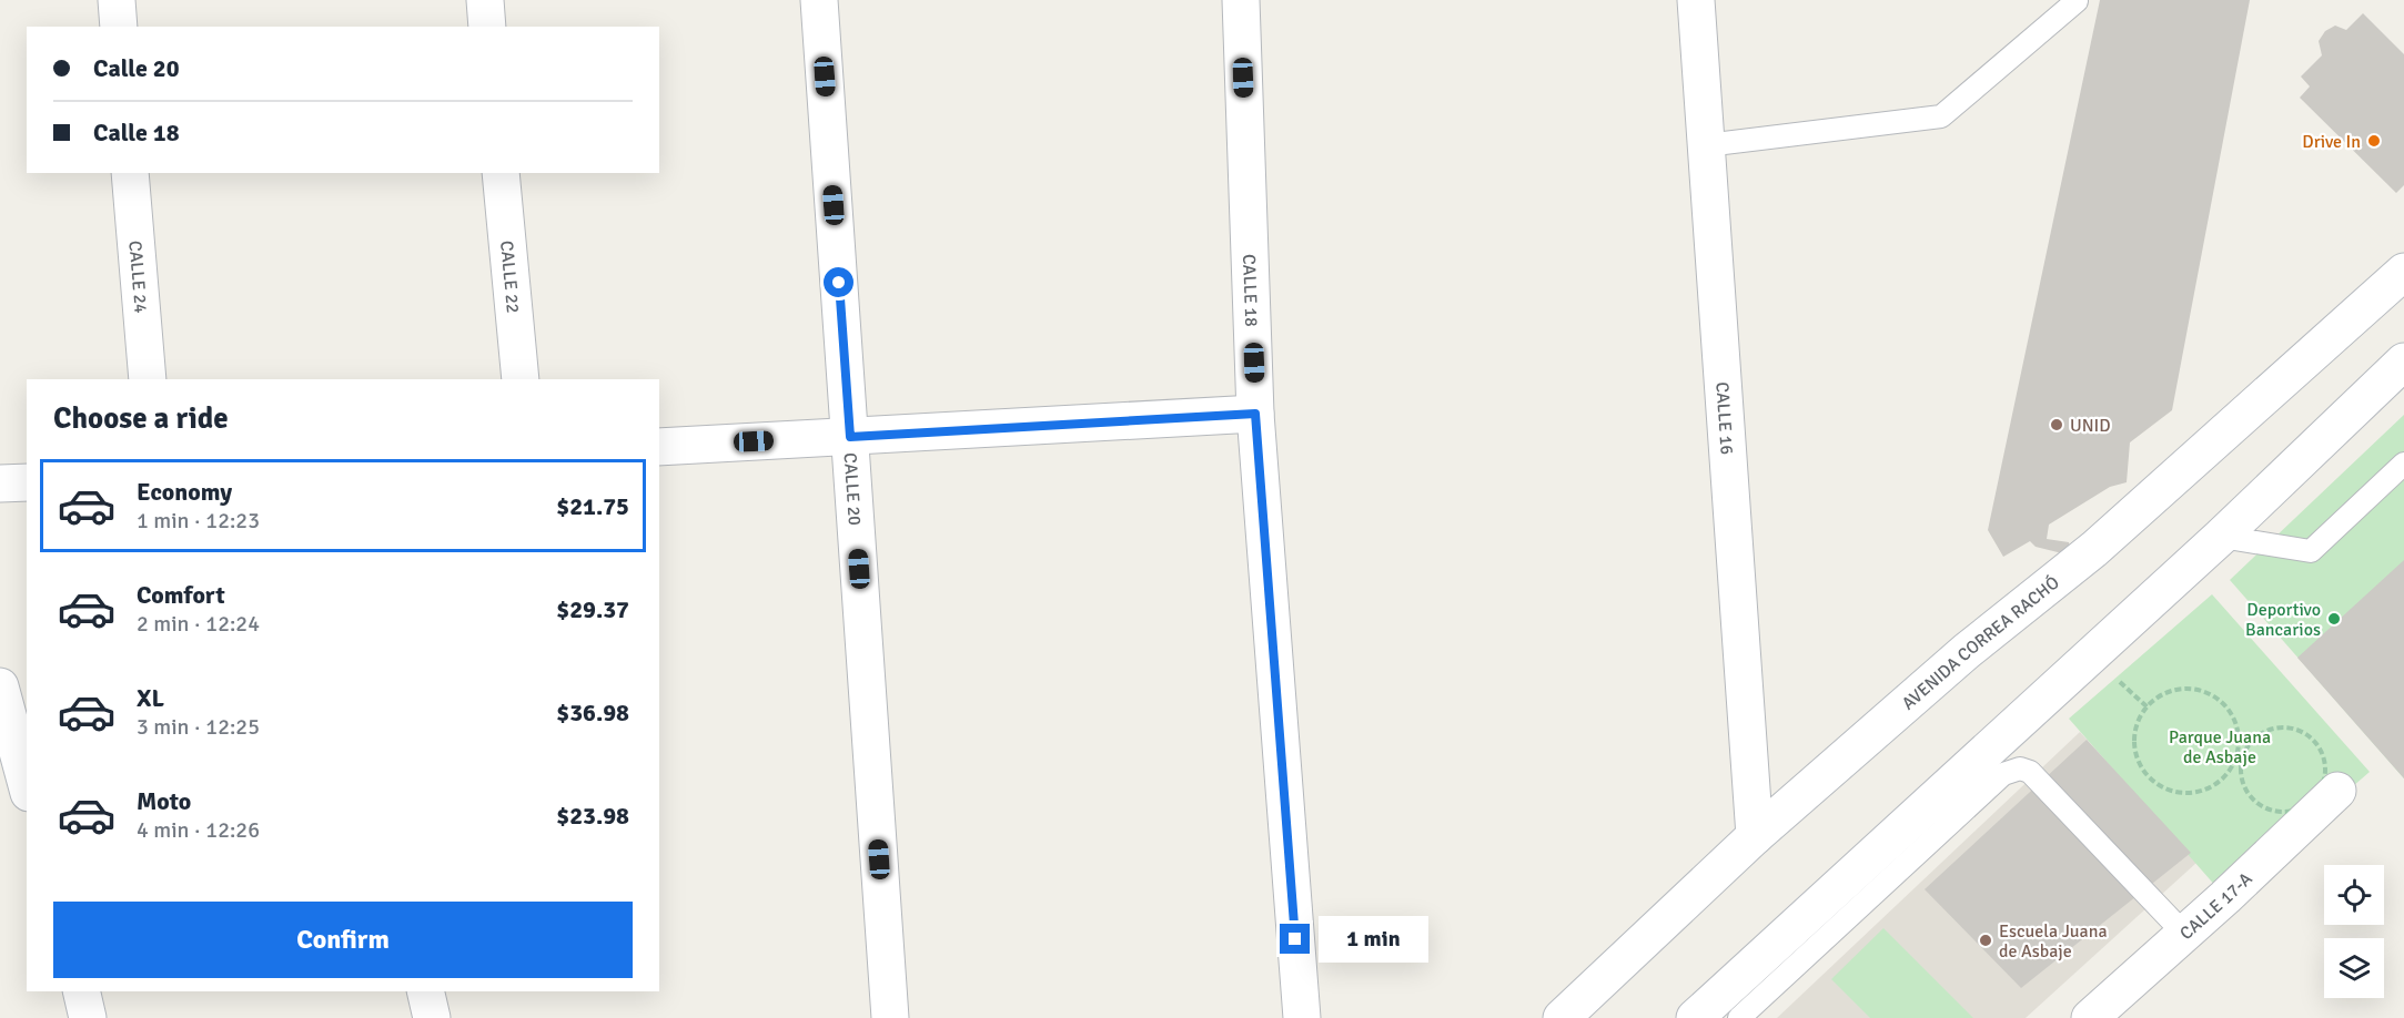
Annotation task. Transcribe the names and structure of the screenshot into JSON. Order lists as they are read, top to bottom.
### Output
{
  "streets": {
    "street": [
      "CALLE 24",
      "CALLE 22",
      "CALLE 18",
      "CALLE 16",
      "CALLE 20",
      "AVENIDA CORREA RACHÓ",
      "CALLE 17-A"
    ]
  },
  "crossings": [
    ["CALLE 16", "AVENIDA CORREA RACHÓ"]
  ],
  "parks": ["Parque Juana de Asbaje"],
  "places": [
    "Drive In",
    "UNID",
    "Deportivo Bancarios",
    "Escuela Juana de Asbaje"
  ],
  "page": {
    "banner": ["Calle 20", "Calle 18"],
    "heading": "Choose a ride",
    "list": [
      {
        "name": "Economy",
        "note": "1 min · 12:23",
        "value": "$21.75"
      },
      {
        "name": "Comfort",
        "note": "2 min · 12:24",
        "value": "$29.37"
      },
      {
        "name": "XL",
        "note": "3 min · 12:25",
        "value": "$36.98"
      },
      {
        "name": "Moto",
        "note": "4 min · 12:26",
        "value": "$23.98"
      }
    ],
    "buttons": "Confirm",
    "bubble": "1 min"
  }
}
